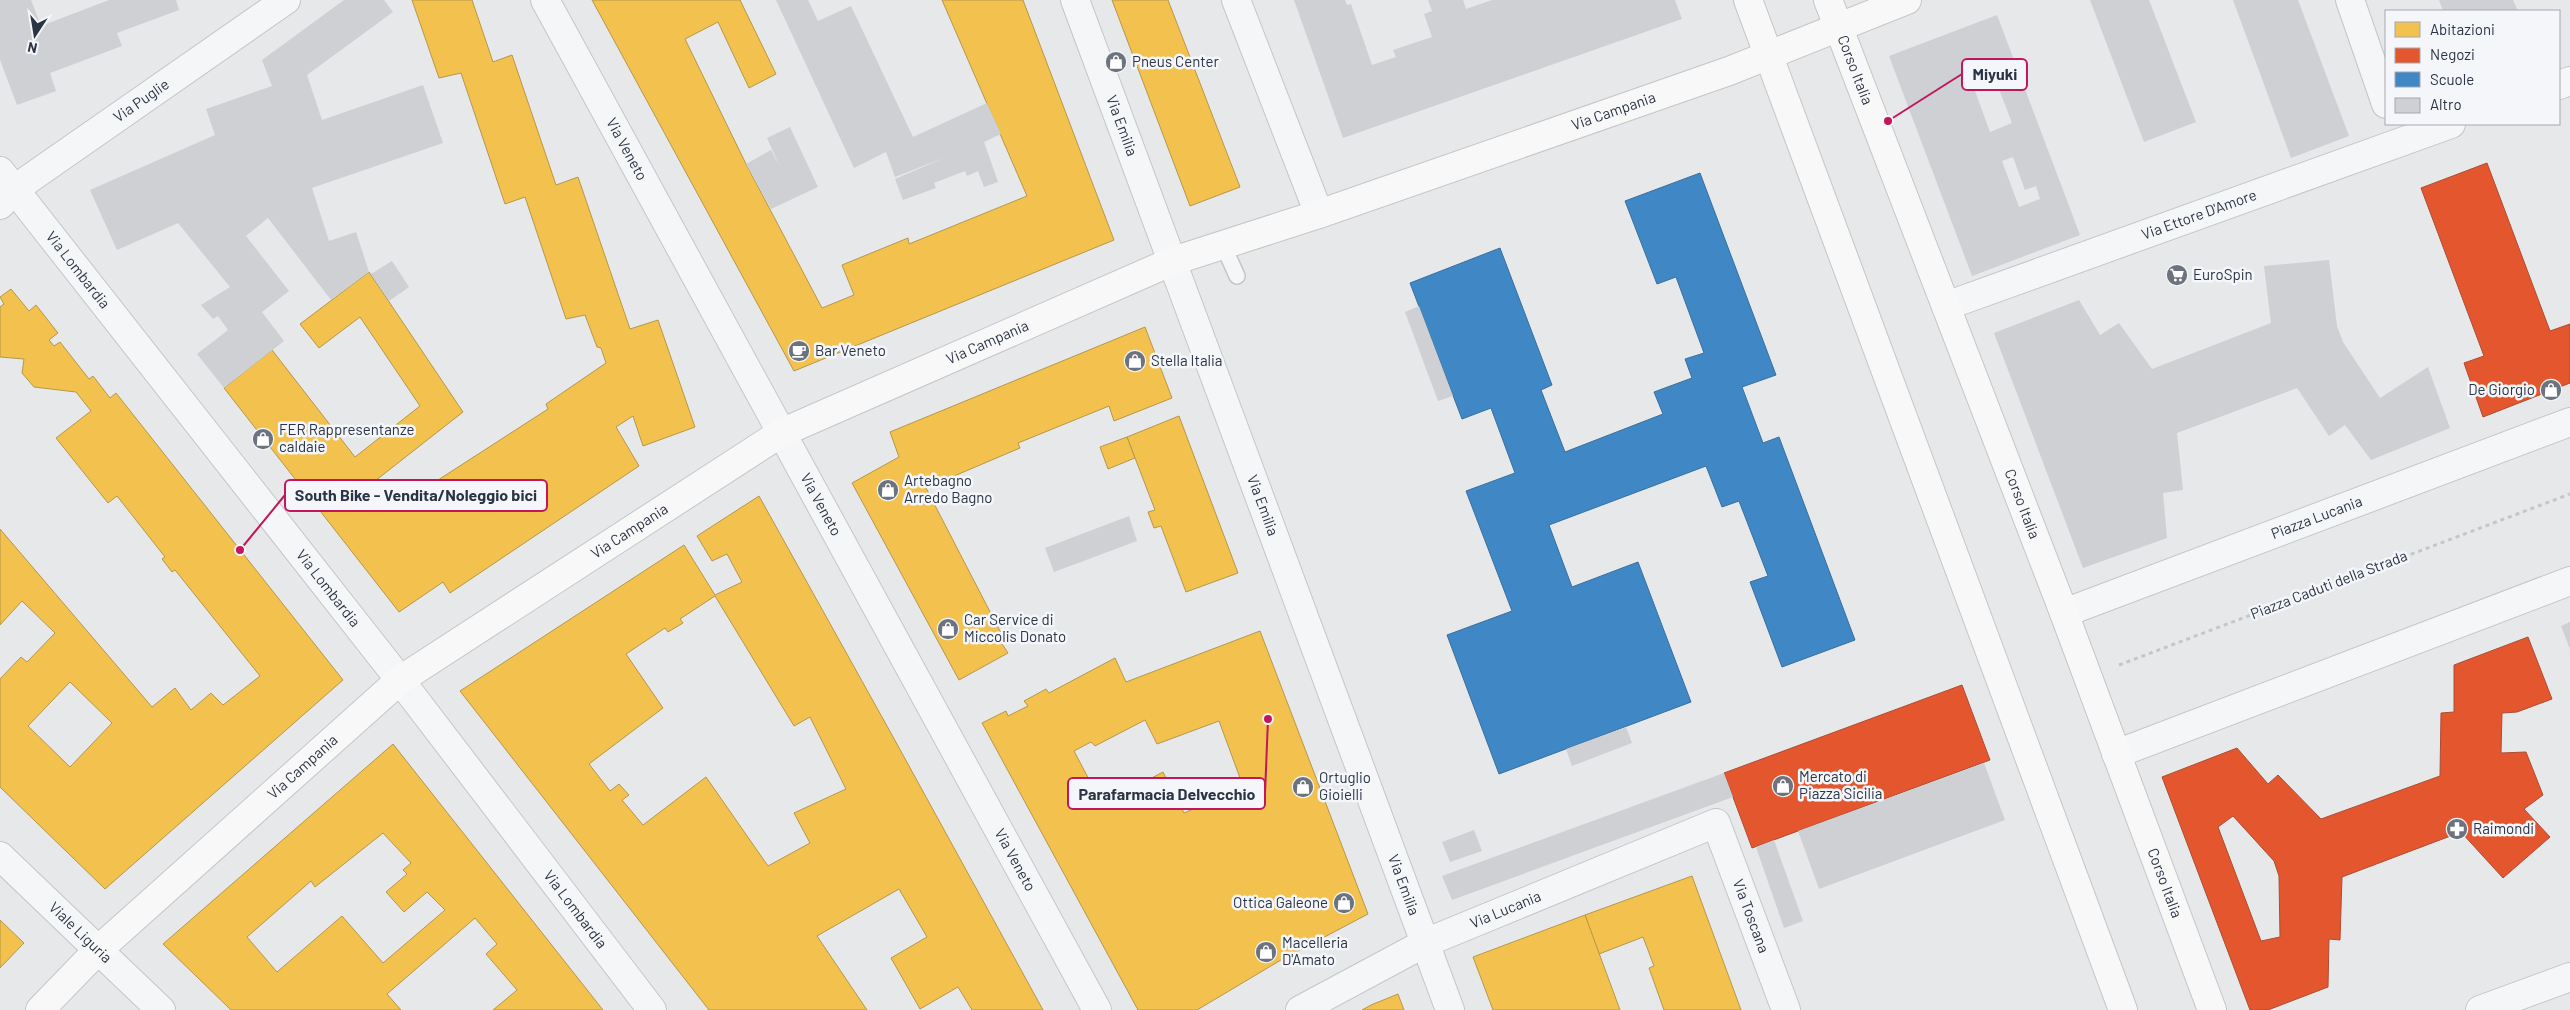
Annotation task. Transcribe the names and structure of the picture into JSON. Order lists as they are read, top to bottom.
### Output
{
  "streets": {
    "street": [
      "Corso Italia",
      "Via Puglie",
      "Via Campania",
      "Via Emilia",
      "Via Veneto",
      "Via Ettore D'Amore",
      "Via Lombardia",
      "Piazza Lucania",
      "Via Lucania",
      "Via Toscana",
      "Viale Liguria"
    ],
    "path": ["Piazza Caduti della Strada"]
  },
  "crossings": [
    ["Corso Italia", "Via Campania"],
    ["Corso Italia", "Via Ettore D'Amore"],
    ["Corso Italia", "Piazza Lucania"],
    ["Corso Italia", "Piazza Caduti della Strada"],
    ["Via Puglie", "Via Lombardia"],
    ["Via Campania", "Via Emilia"],
    ["Via Campania", "Via Veneto"],
    ["Via Campania", "Via Lombardia"],
    ["Via Campania", "Viale Liguria"],
    ["Via Emilia", "Via Lucania"],
    ["Via Lucania", "Via Toscana"]
  ],
  "places": {
    "shop": [
      "Pneus Center",
      "Stella Italia",
      "De Giorgio",
      "FER Rappresentanze caldaie",
      "Artebagno Arredo Bagno",
      "Car Service di Miccolis Donato",
      "Mercato di Piazza Sicilia",
      "Ortuglio Gioielli",
      "Ottica Galeone",
      "Macelleria D'Amato"
    ],
    "other": ["Miyuki", "South Bike - Vendita/Noleggio bici", "Parafarmacia Delvecchio"],
    "supermarket": ["EuroSpin"],
    "cafe": ["Bar Veneto"],
    "pharmacy": ["Raimondi"]
  },
  "legend": [
    "Abitazioni",
    "Negozi",
    "Scuole",
    "Altro"
  ],
  "north": "bottom"
}
